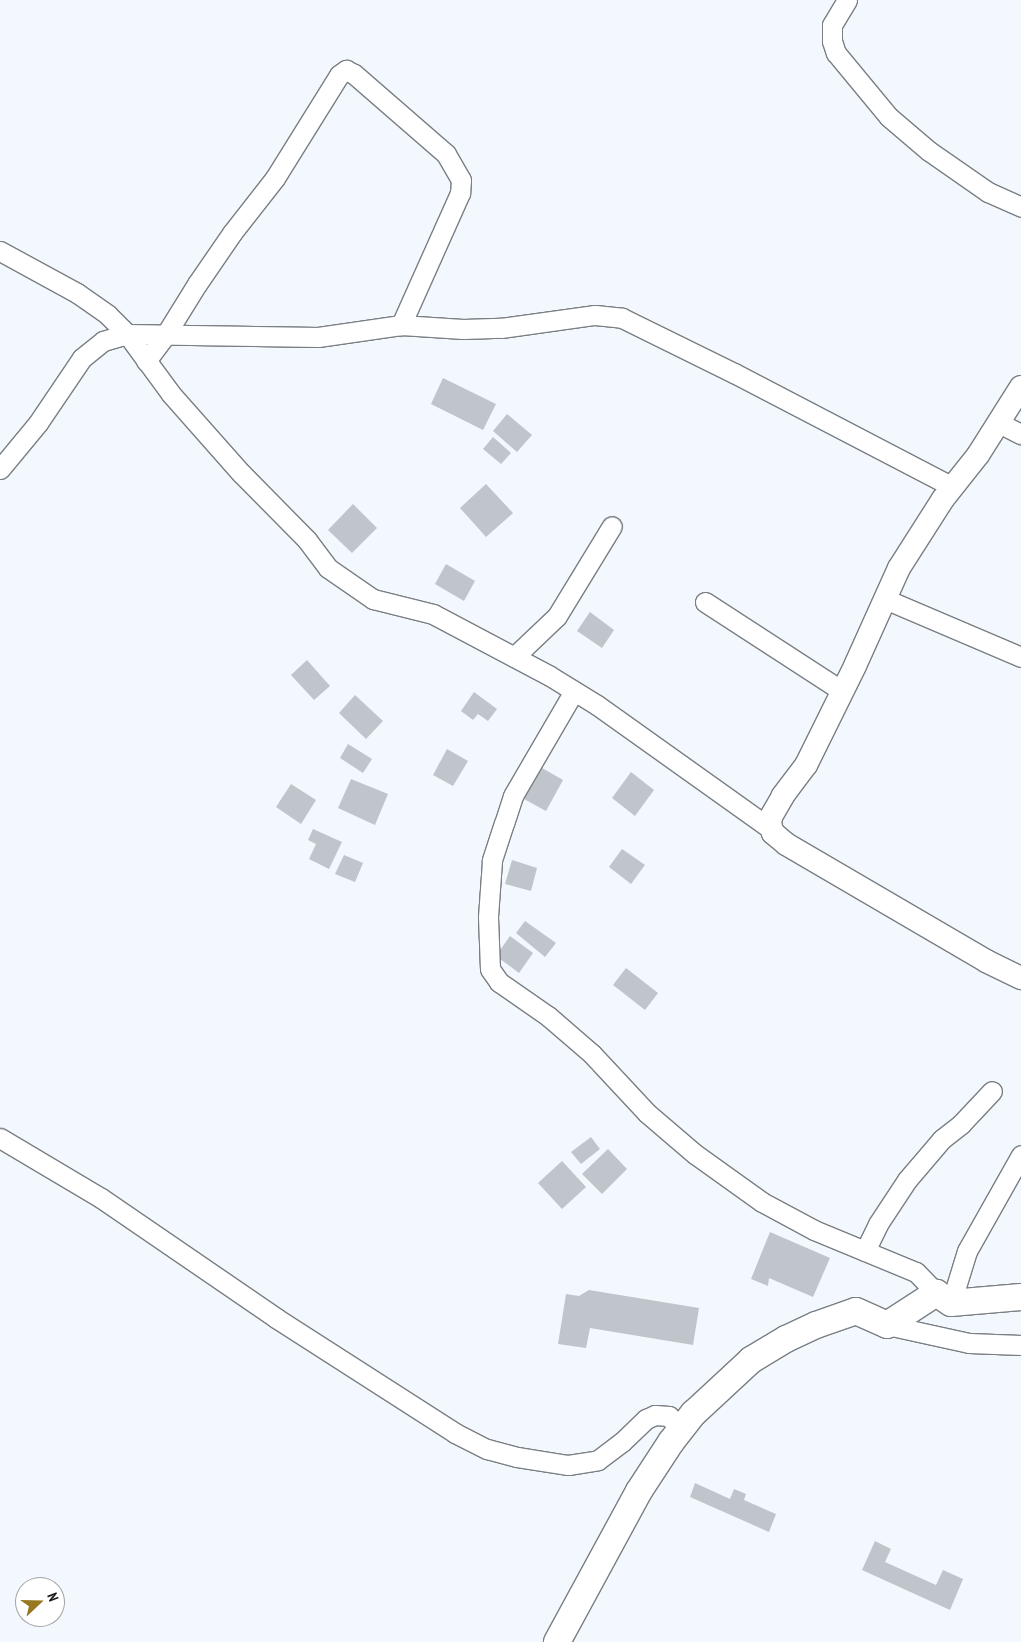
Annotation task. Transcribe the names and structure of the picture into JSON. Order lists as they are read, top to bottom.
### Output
{
  "north": "right"
}
